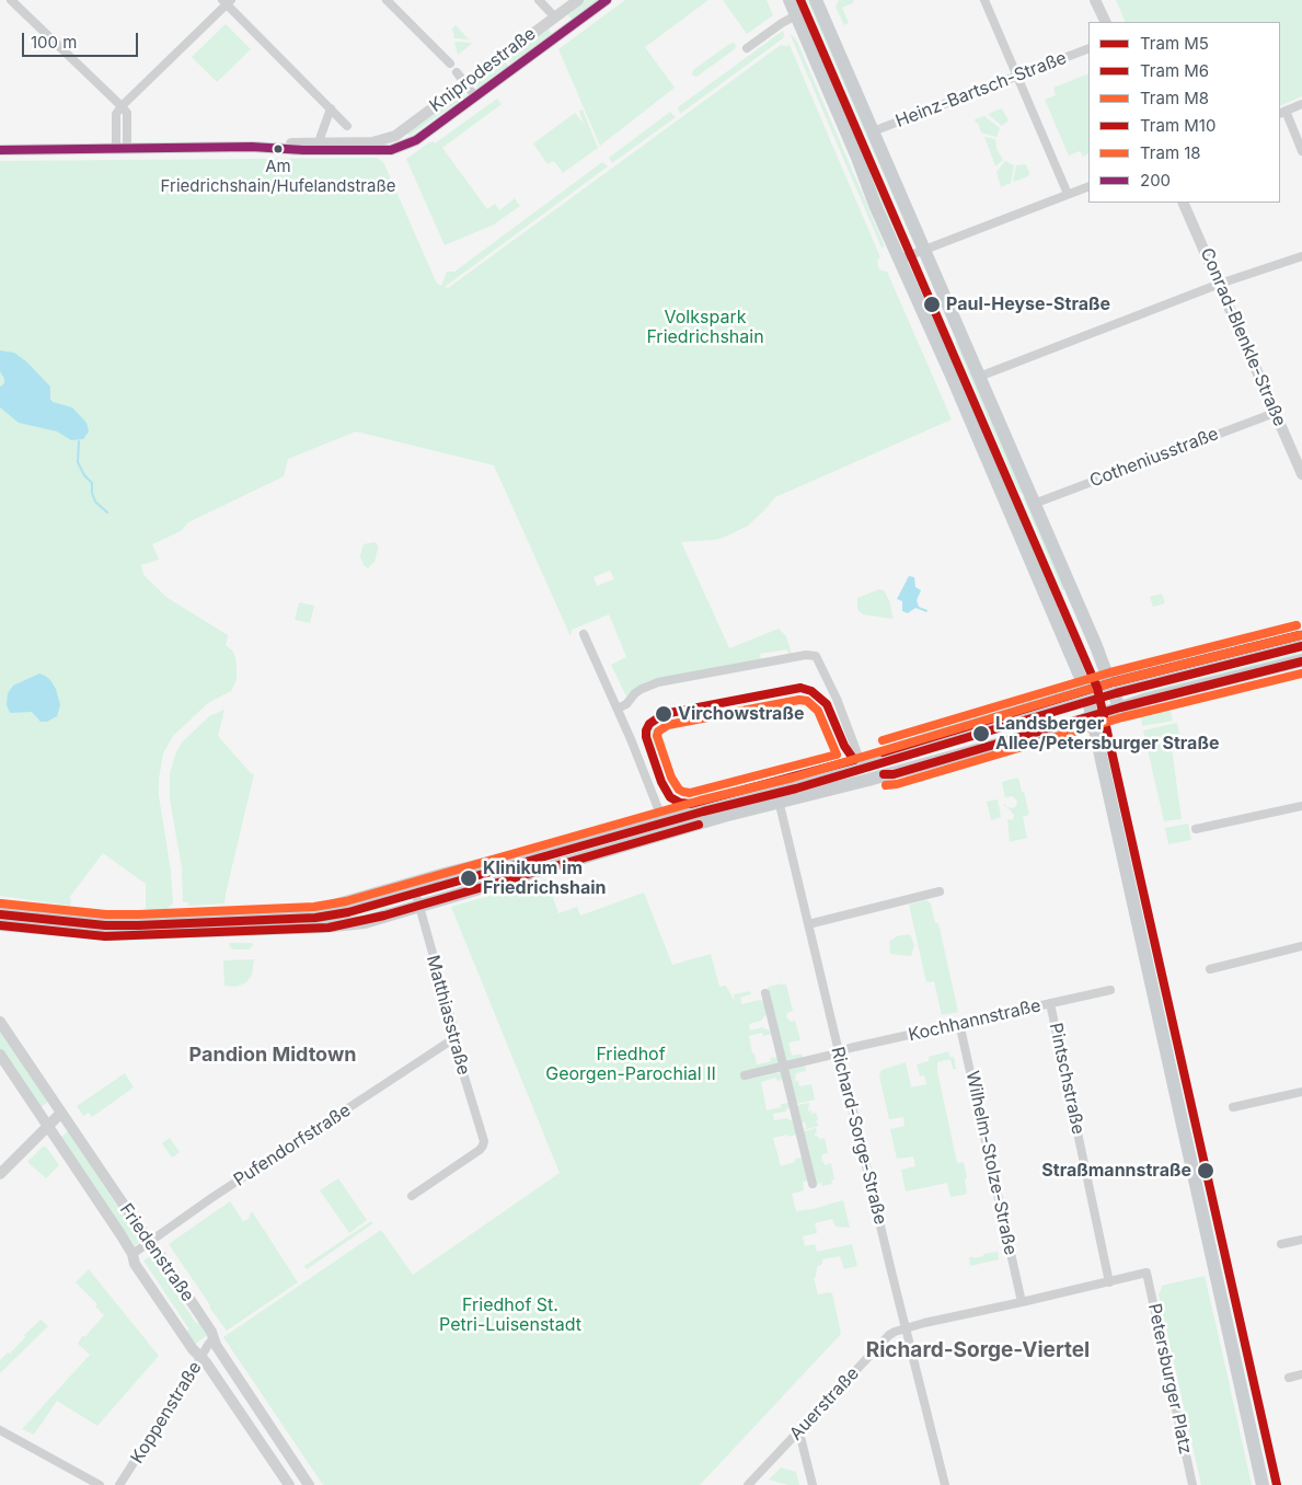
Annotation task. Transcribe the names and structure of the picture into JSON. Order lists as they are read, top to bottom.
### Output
{
  "streets": {
    "street": [
      "Kniprodestraße",
      "Heinz-Bartsch-Straße",
      "Conrad-Blenkle-Straße",
      "Cotheniusstraße",
      "Matthiasstraße",
      "Kochhannstraße",
      "Pintschstraße",
      "Richard-Sorge-Straße",
      "Pufendorfstraße",
      "Wilhelm-Stolze-Straße",
      "Friedenstraße",
      "Petersburger Platz",
      "Auerstraße",
      "Koppenstraße"
    ]
  },
  "crossings": [
    ["Conrad-Blenkle-Straße", "Cotheniusstraße"],
    ["Matthiasstraße", "Pufendorfstraße"],
    ["Kochhannstraße", "Pintschstraße"],
    ["Kochhannstraße", "Richard-Sorge-Straße"],
    ["Kochhannstraße", "Wilhelm-Stolze-Straße"],
    ["Pintschstraße", "Petersburger Platz"],
    ["Richard-Sorge-Straße", "Auerstraße"],
    ["Pufendorfstraße", "Friedenstraße"],
    ["Friedenstraße", "Koppenstraße"]
  ],
  "districts": ["Pandion Midtown", "Richard-Sorge-Viertel"],
  "parks": ["Volkspark Friedrichshain", "Friedhof Georgen-Parochial II", "Friedhof St. Petri-Luisenstadt"],
  "places": [
    "Am Friedrichshain/Hufelandstraße",
    "Paul-Heyse-Straße",
    "Virchowstraße",
    "Landsberger Allee/Petersburger Straße",
    "Klinikum im Friedrichshain",
    "Straßmannstraße"
  ],
  "lines": [
    "tram line M10",
    "transit line 200",
    "tram line 18",
    "tram line M6",
    "tram line M8",
    "tram line M5"
  ],
  "legend": [
    "Tram M5",
    "Tram M6",
    "Tram M8",
    "Tram M10",
    "Tram 18",
    "200"
  ],
  "scale_bar": "100 m"
}
